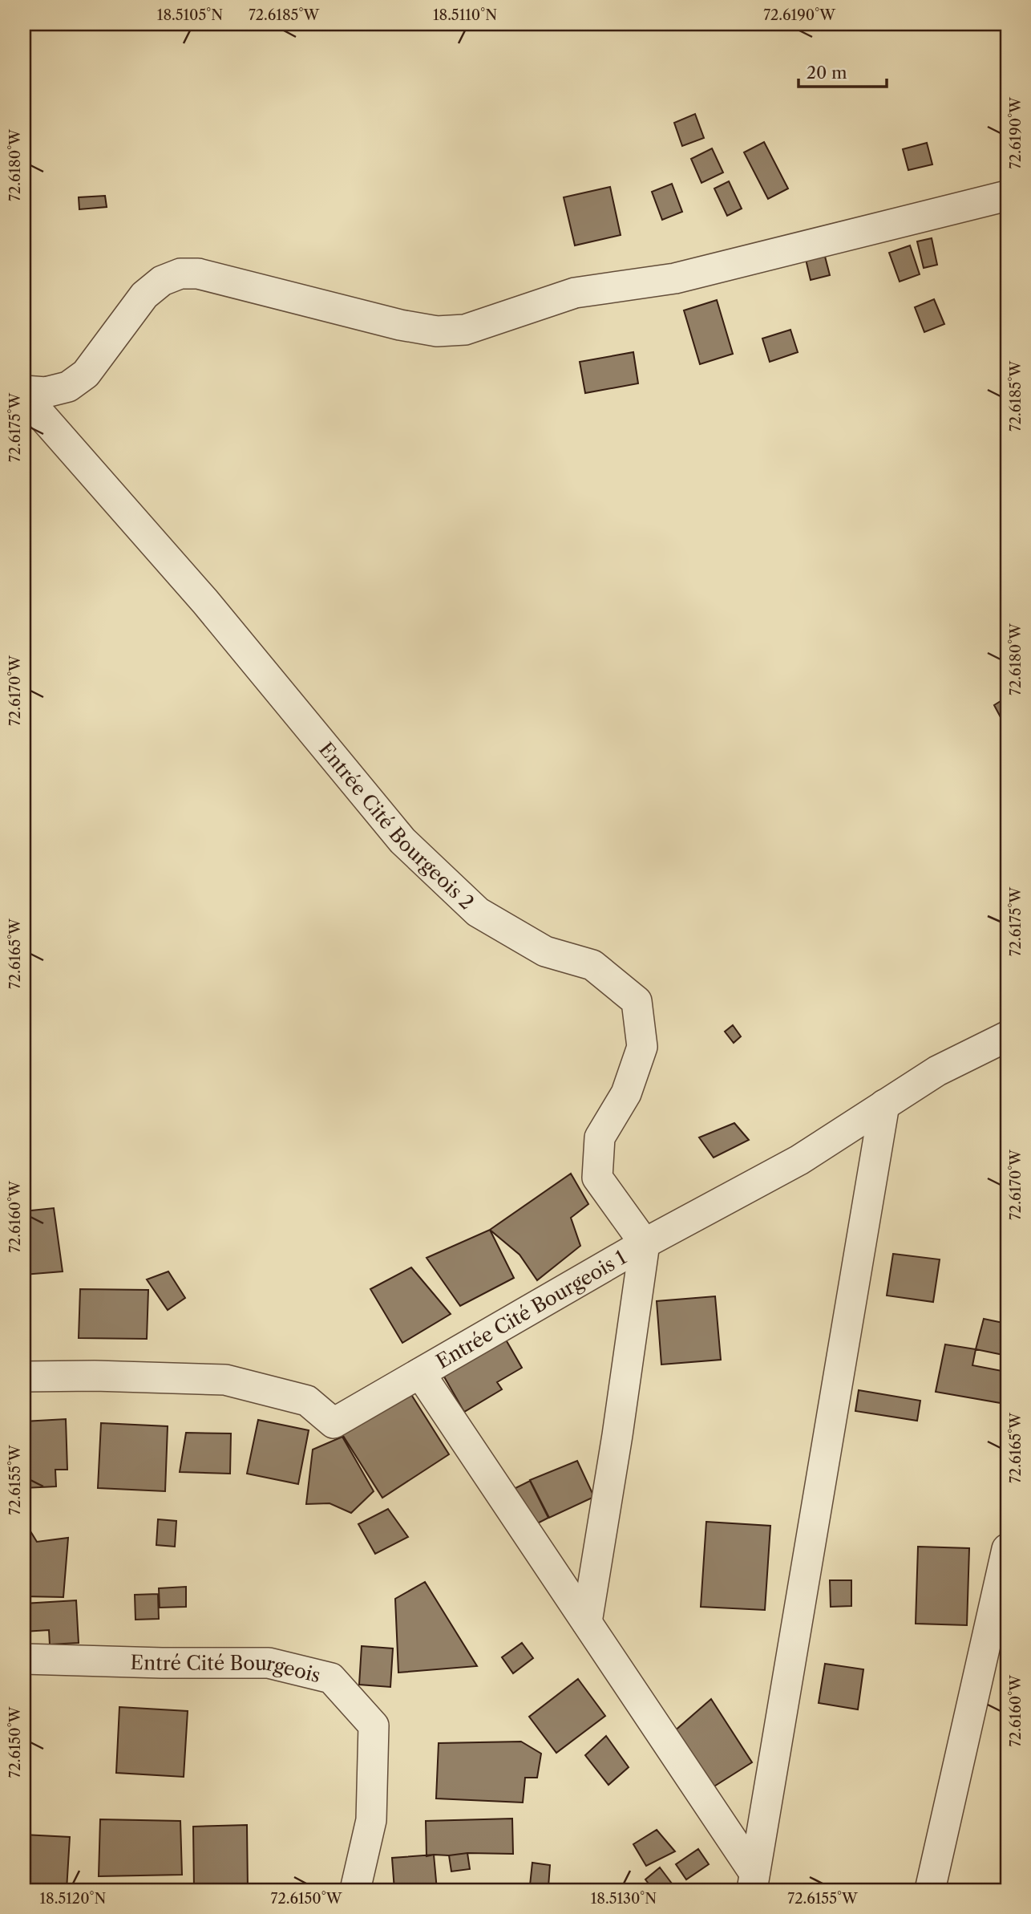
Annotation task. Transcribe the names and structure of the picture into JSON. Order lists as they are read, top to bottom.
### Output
{
  "streets": {
    "street": ["Entrée Cité Bourgeois 2", "Entrée Cité Bourgeois 1", "Entré Cité Bourgeois"]
  },
  "crossings": [
    ["Entrée Cité Bourgeois 2", "Entrée Cité Bourgeois 1"]
  ],
  "scale_bar": "20 m",
  "coordinates": [
    "18.5105°N",
    "72.6185°W",
    "18.5110°N",
    "72.6190°W",
    "72.6180°W",
    "72.6175°W",
    "72.6170°W",
    "72.6165°W",
    "72.6160°W",
    "72.6155°W",
    "72.6150°W",
    "18.5120°N",
    "18.5130°N"
  ]
}
